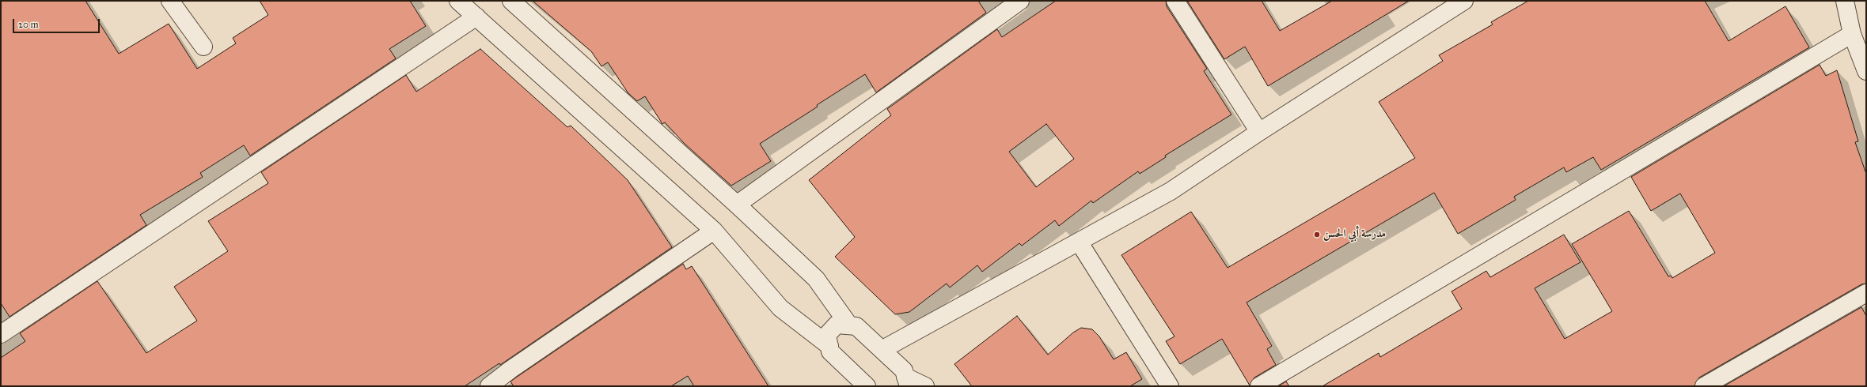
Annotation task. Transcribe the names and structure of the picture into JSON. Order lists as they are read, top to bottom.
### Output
{
  "places": ["مدرسة أبي الحسن"],
  "scale_bar": "20 m"
}
